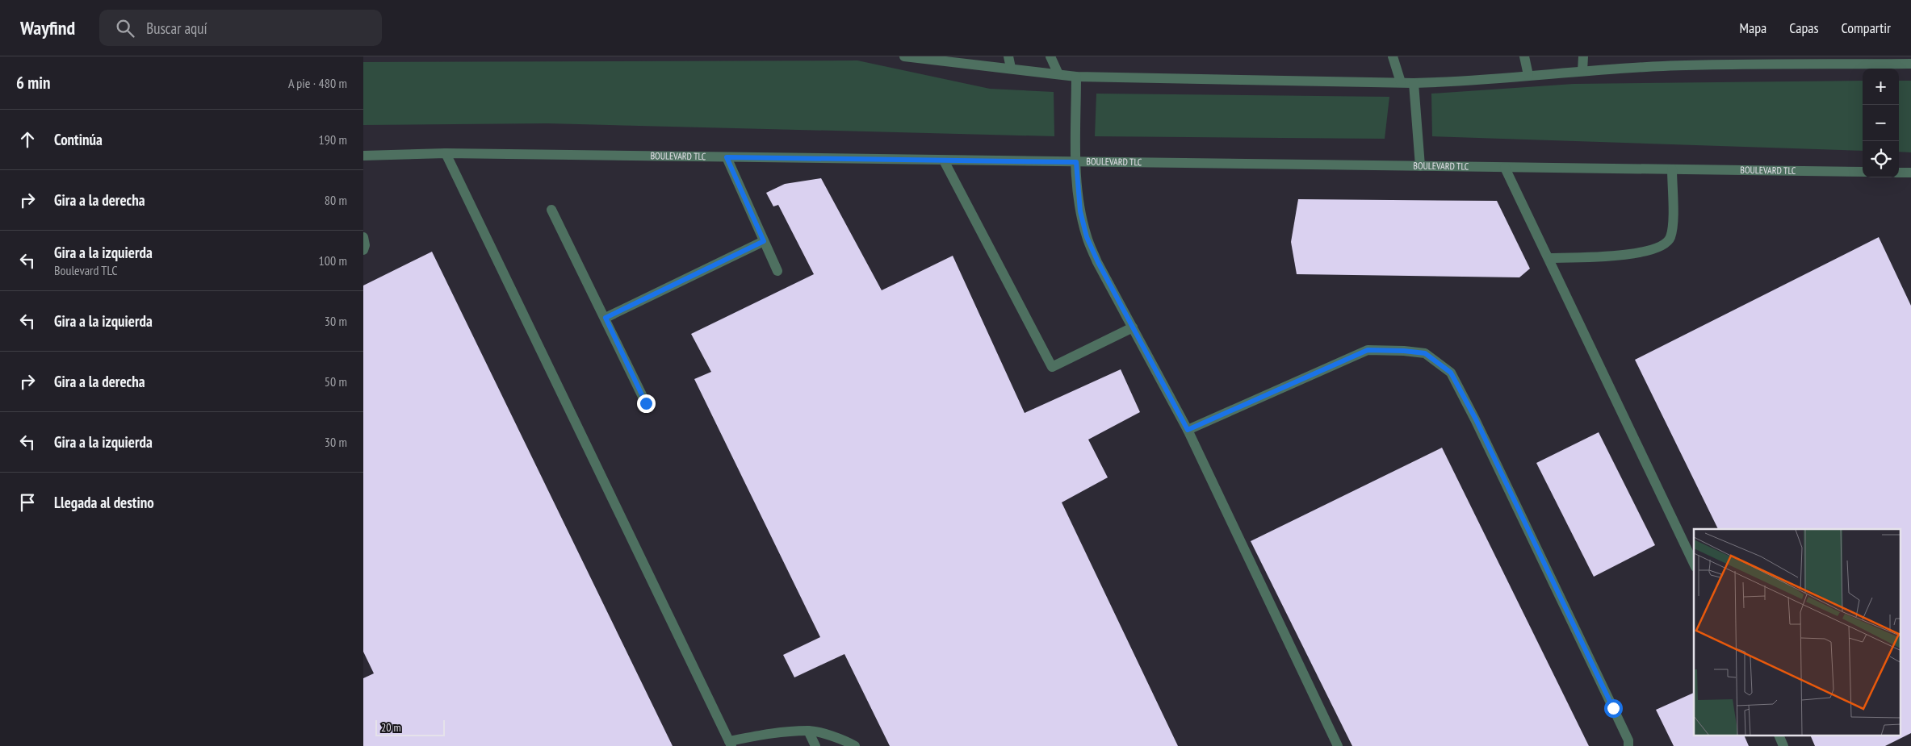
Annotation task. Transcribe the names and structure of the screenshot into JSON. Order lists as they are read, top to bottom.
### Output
{
  "streets": {
    "street": ["BOULEVARD TLC"]
  },
  "scale_bar": "20 m",
  "page": {
    "header": "Wayfind",
    "search": "Buscar aquí",
    "nav": ["Mapa", "Capas", "Compartir"],
    "heading": ["6 min", "A pie · 480 m"],
    "map_buttons": ["+", "−"],
    "list": [
      ["Continúa", "190 m"],
      ["Gira a la derecha", "80 m"],
      ["Gira a la izquierda", "Boulevard TLC", "100 m"],
      ["Gira a la izquierda", "30 m"],
      ["Gira a la derecha", "50 m"],
      ["Gira a la izquierda", "30 m"],
      "Llegada al destino"
    ],
    "scale": "20 m"
  }
}
